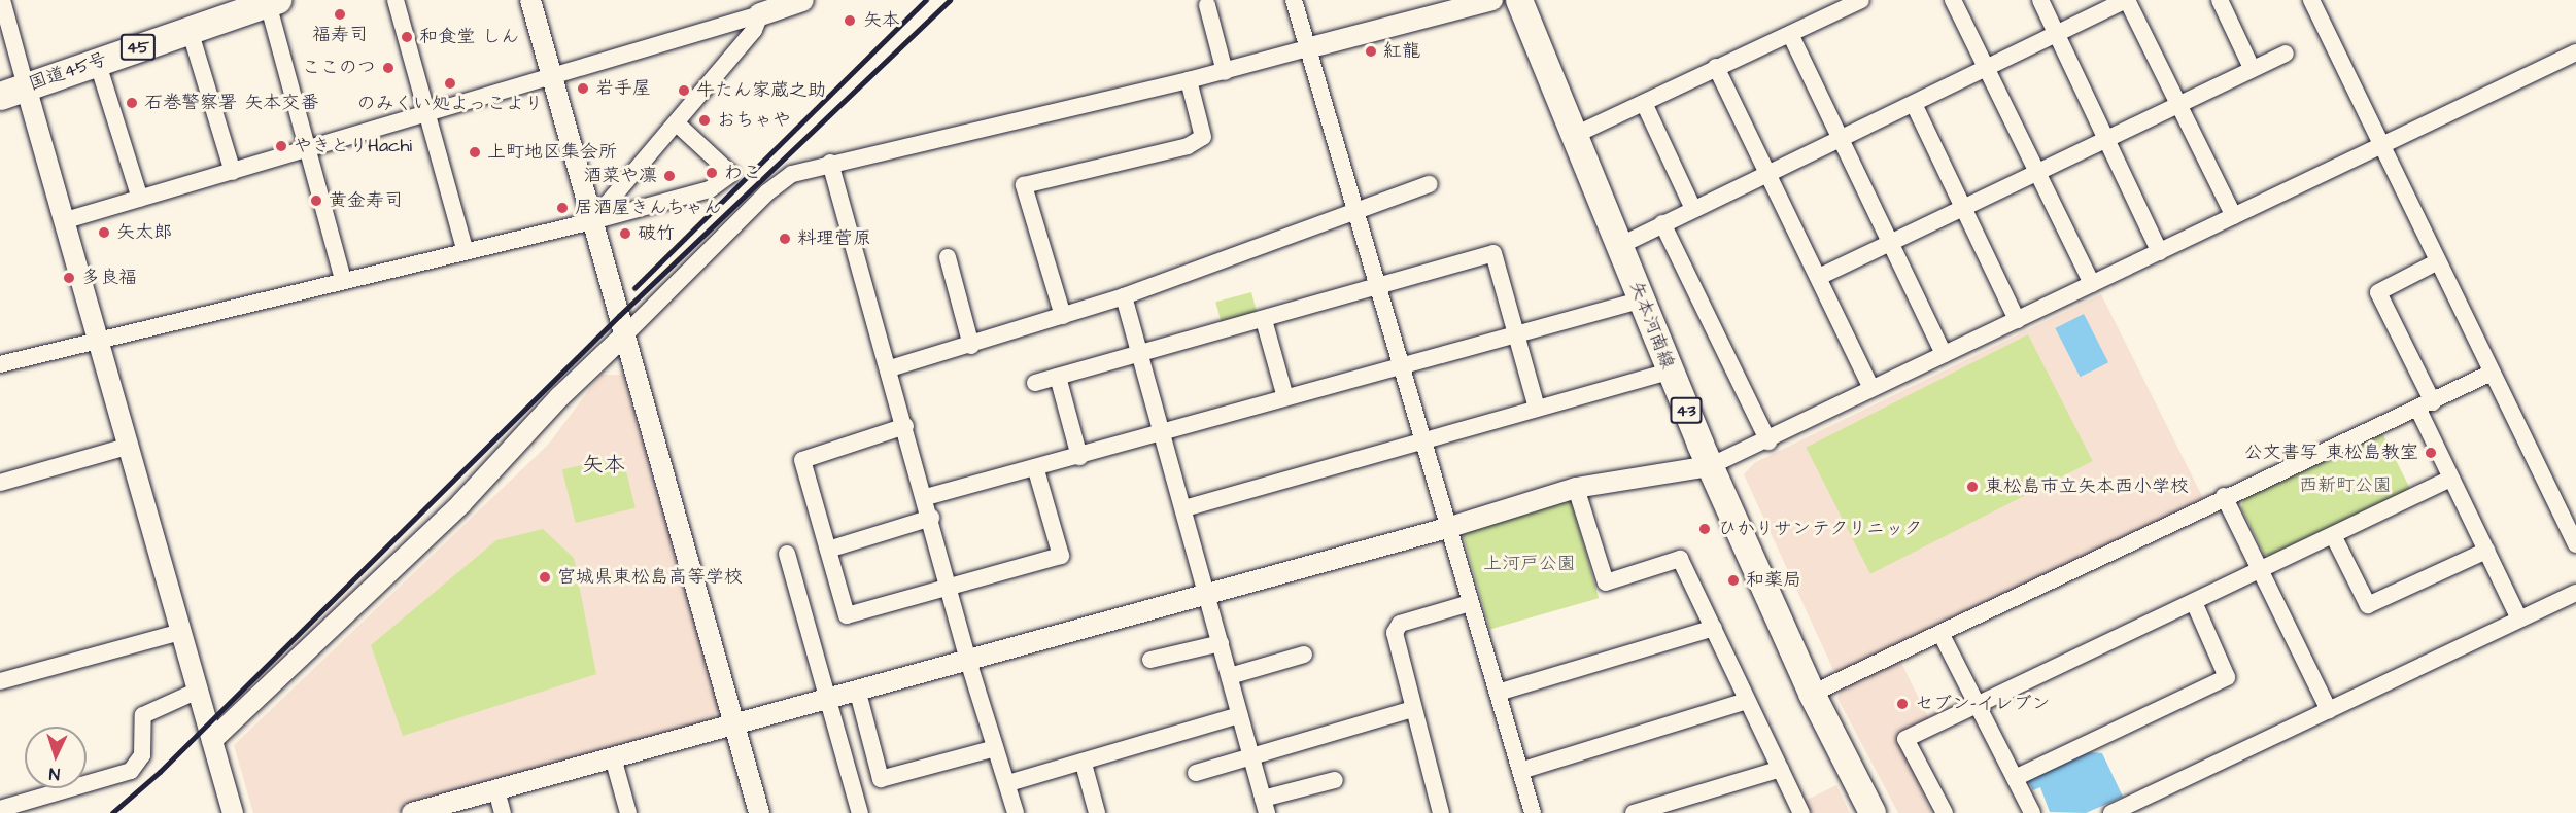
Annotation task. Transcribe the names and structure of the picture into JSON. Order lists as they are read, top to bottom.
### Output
{
  "streets": {
    "highway": ["45", "国道45号"],
    "main road": ["矢本河南線", "43"]
  },
  "districts": ["矢本"],
  "parks": ["西新町公園", "上河戸公園"],
  "places": [
    "福寿司",
    "矢本",
    "和食堂 しん",
    "紅龍",
    "ここのつ",
    "のみくい処よっこより",
    "岩手屋",
    "牛たん家蔵之助",
    "石巻警察署 矢本交番",
    "おちゃや",
    "やきとりHachi",
    "上町地区集会所",
    "わこ",
    "酒菜や凛",
    "黄金寿司",
    "居酒屋きんちゃん",
    "矢太郎",
    "破竹",
    "料理菅原",
    "多良福",
    "公文書写 東松島教室",
    "東松島市立矢本西小学校",
    "ひかりサンテクリニック",
    "宮城県東松島高等学校",
    "和薬局",
    "セブン-イレブン"
  ],
  "north": "bottom"
}
